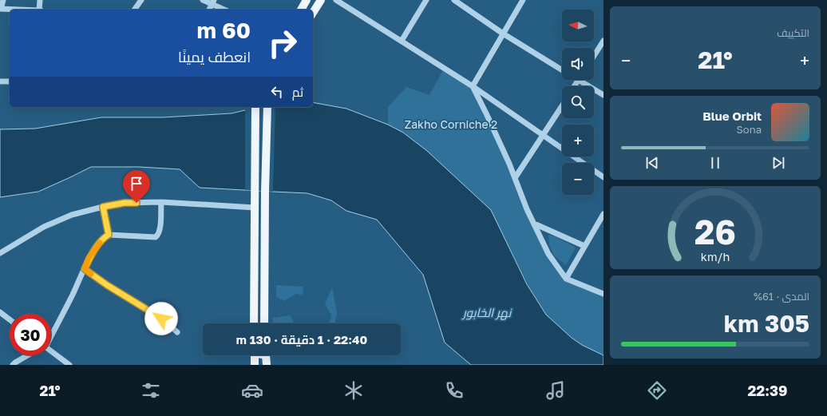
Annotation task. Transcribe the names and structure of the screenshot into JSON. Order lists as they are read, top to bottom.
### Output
{
  "water": ["نهر الخابور"],
  "parks": ["Zakho Corniche 2"],
  "north": "left",
  "page": {
    "tile": [
      "التكييف",
      ["المدى · 61%", "305 km"]
    ],
    "map_buttons": ["+", "−"],
    "turn": ["60 m", "انعطف يمينًا"],
    "heat": ["−", "21°", "+"],
    "then": "ثم",
    "song": ["Blue Orbit", "Sona"],
    "limit": "30",
    "trip": "22:40 · 1 دقيقة · 130 m",
    "tabs": ["22:39", "21°"],
    "gauge": ["26", "km/h"]
  }
}
